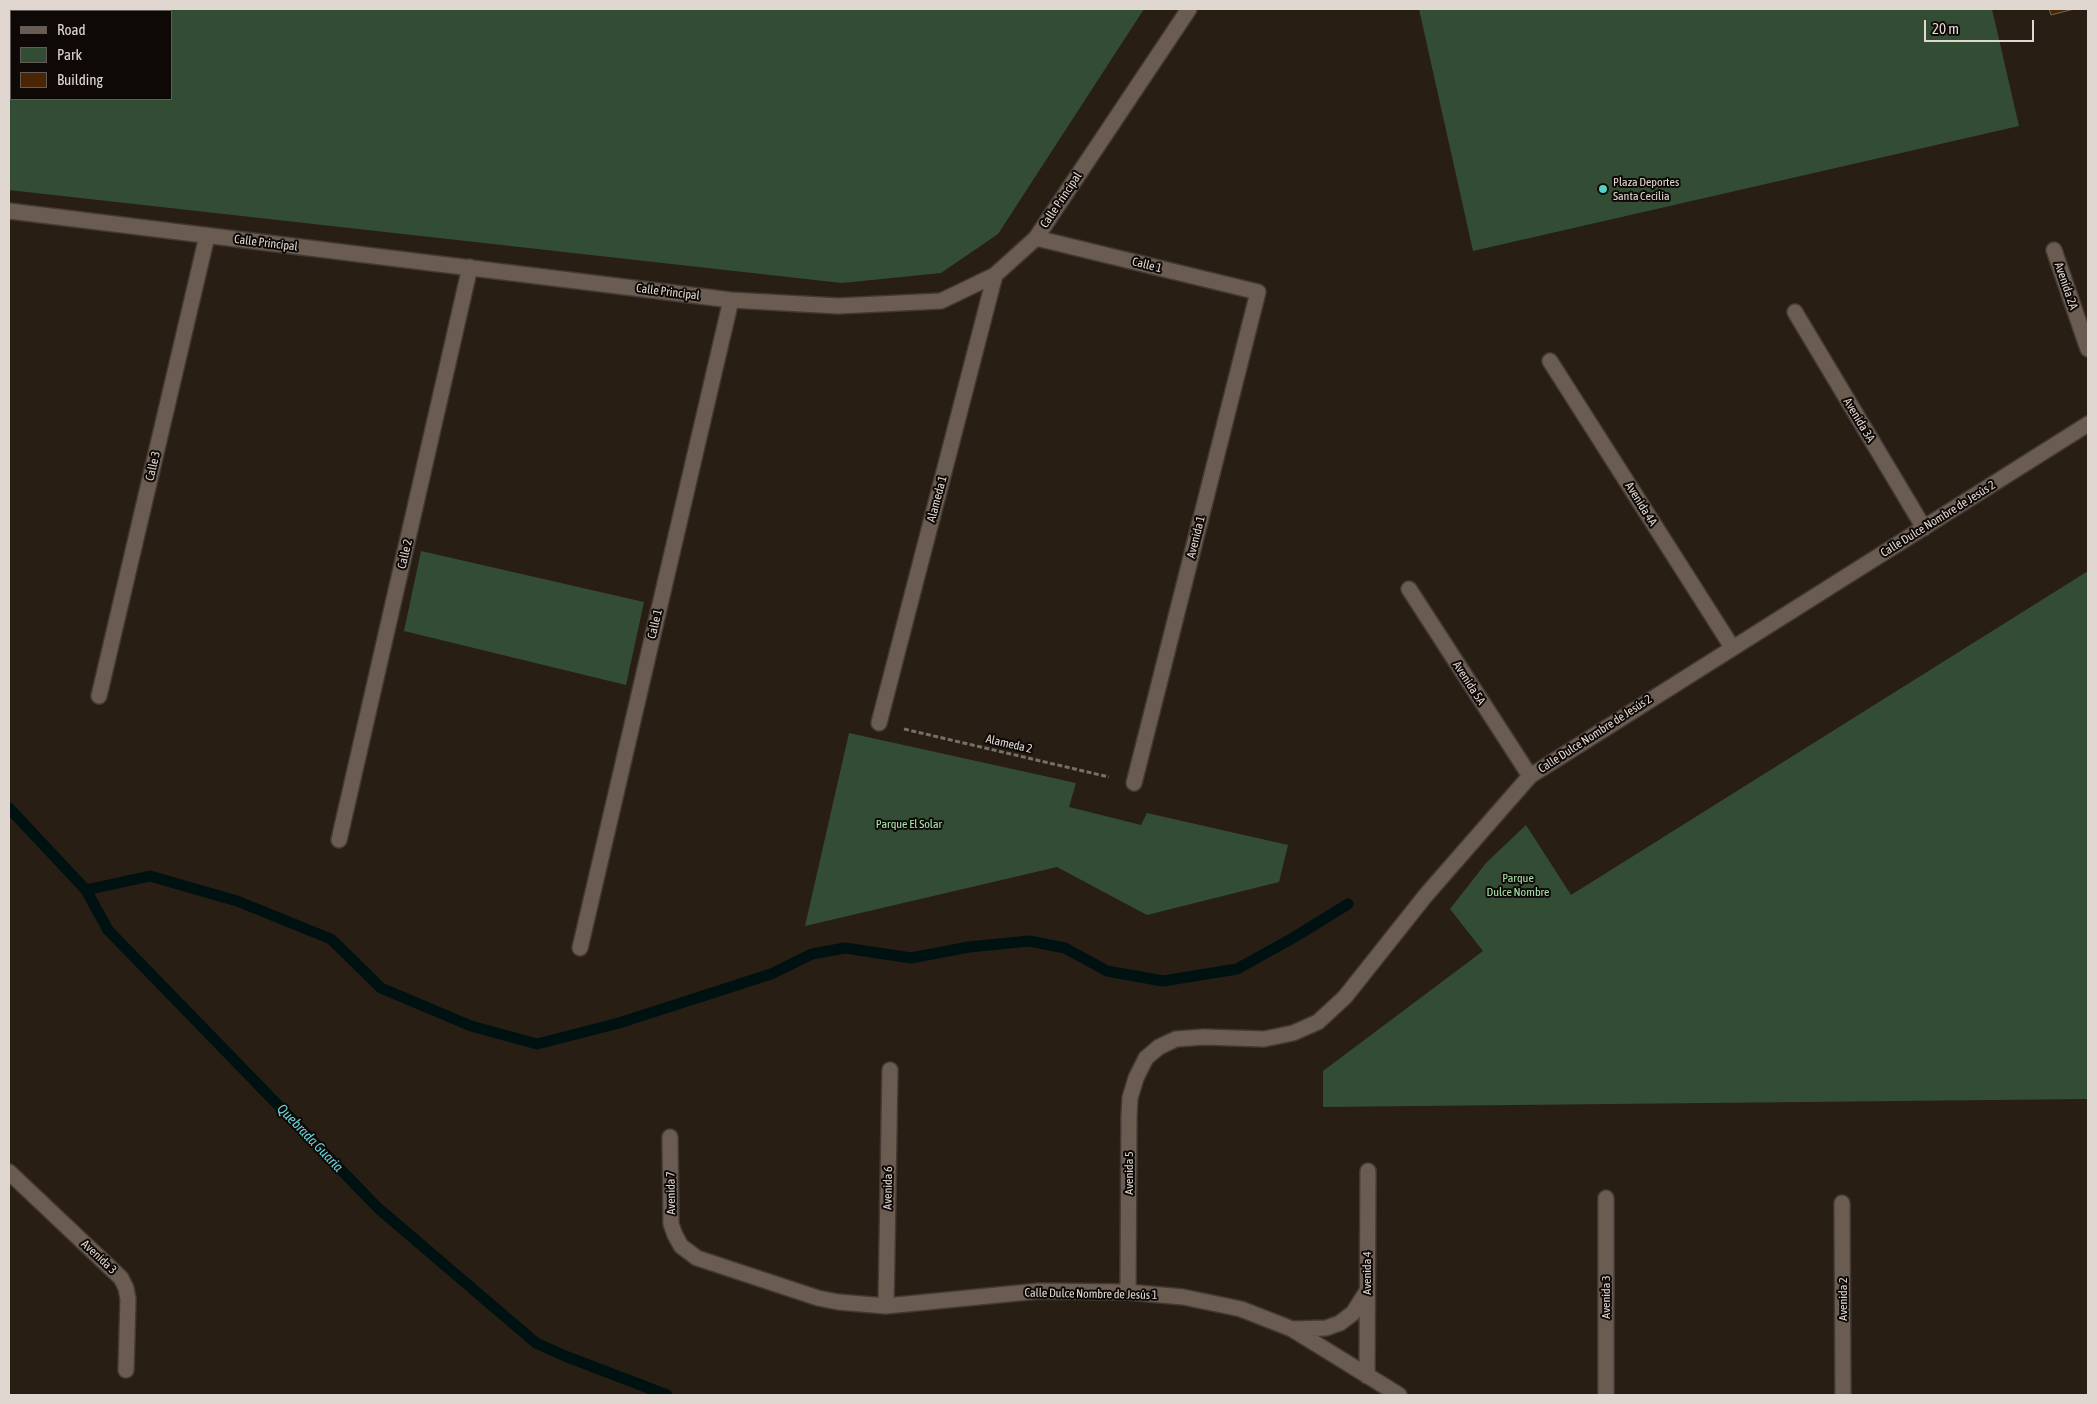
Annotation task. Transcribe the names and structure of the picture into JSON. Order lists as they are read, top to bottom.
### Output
{
  "streets": {
    "street": [
      "Calle Principal",
      "Calle 1",
      "Avenida 2A",
      "Avenida 3A",
      "Calle 3",
      "Alameda 1",
      "Avenida 4A",
      "Calle Dulce Nombre de Jesús 2",
      "Avenida 1",
      "Calle 2",
      "Avenida 5A",
      "Avenida 5",
      "Avenida 6",
      "Avenida 7",
      "Avenida 3",
      "Avenida 4",
      "Calle Dulce Nombre de Jesús 1",
      "Avenida 2"
    ],
    "path": ["Alameda 2"]
  },
  "crossings": [
    ["Calle Principal", "Calle 1"],
    ["Calle Principal", "Calle 3"],
    ["Calle Principal", "Alameda 1"],
    ["Calle Principal", "Calle 2"],
    ["Calle 1", "Avenida 1"],
    ["Avenida 3A", "Calle Dulce Nombre de Jesús 2"],
    ["Alameda 1", "Alameda 2"],
    ["Avenida 4A", "Calle Dulce Nombre de Jesús 2"],
    ["Calle Dulce Nombre de Jesús 2", "Avenida 5A"],
    ["Calle Dulce Nombre de Jesús 2", "Avenida 5"],
    ["Avenida 1", "Alameda 2"],
    ["Avenida 5", "Calle Dulce Nombre de Jesús 1"],
    ["Avenida 6", "Calle Dulce Nombre de Jesús 1"],
    ["Avenida 7", "Calle Dulce Nombre de Jesús 1"],
    ["Avenida 4", "Calle Dulce Nombre de Jesús 1"]
  ],
  "water": ["Quebrada Guaria"],
  "parks": ["Parque El Solar", "Parque Dulce Nombre"],
  "places": ["Plaza Deportes Santa Cecilia"],
  "legend": ["Road", "Park", "Building"],
  "scale_bar": "20 m"
}
